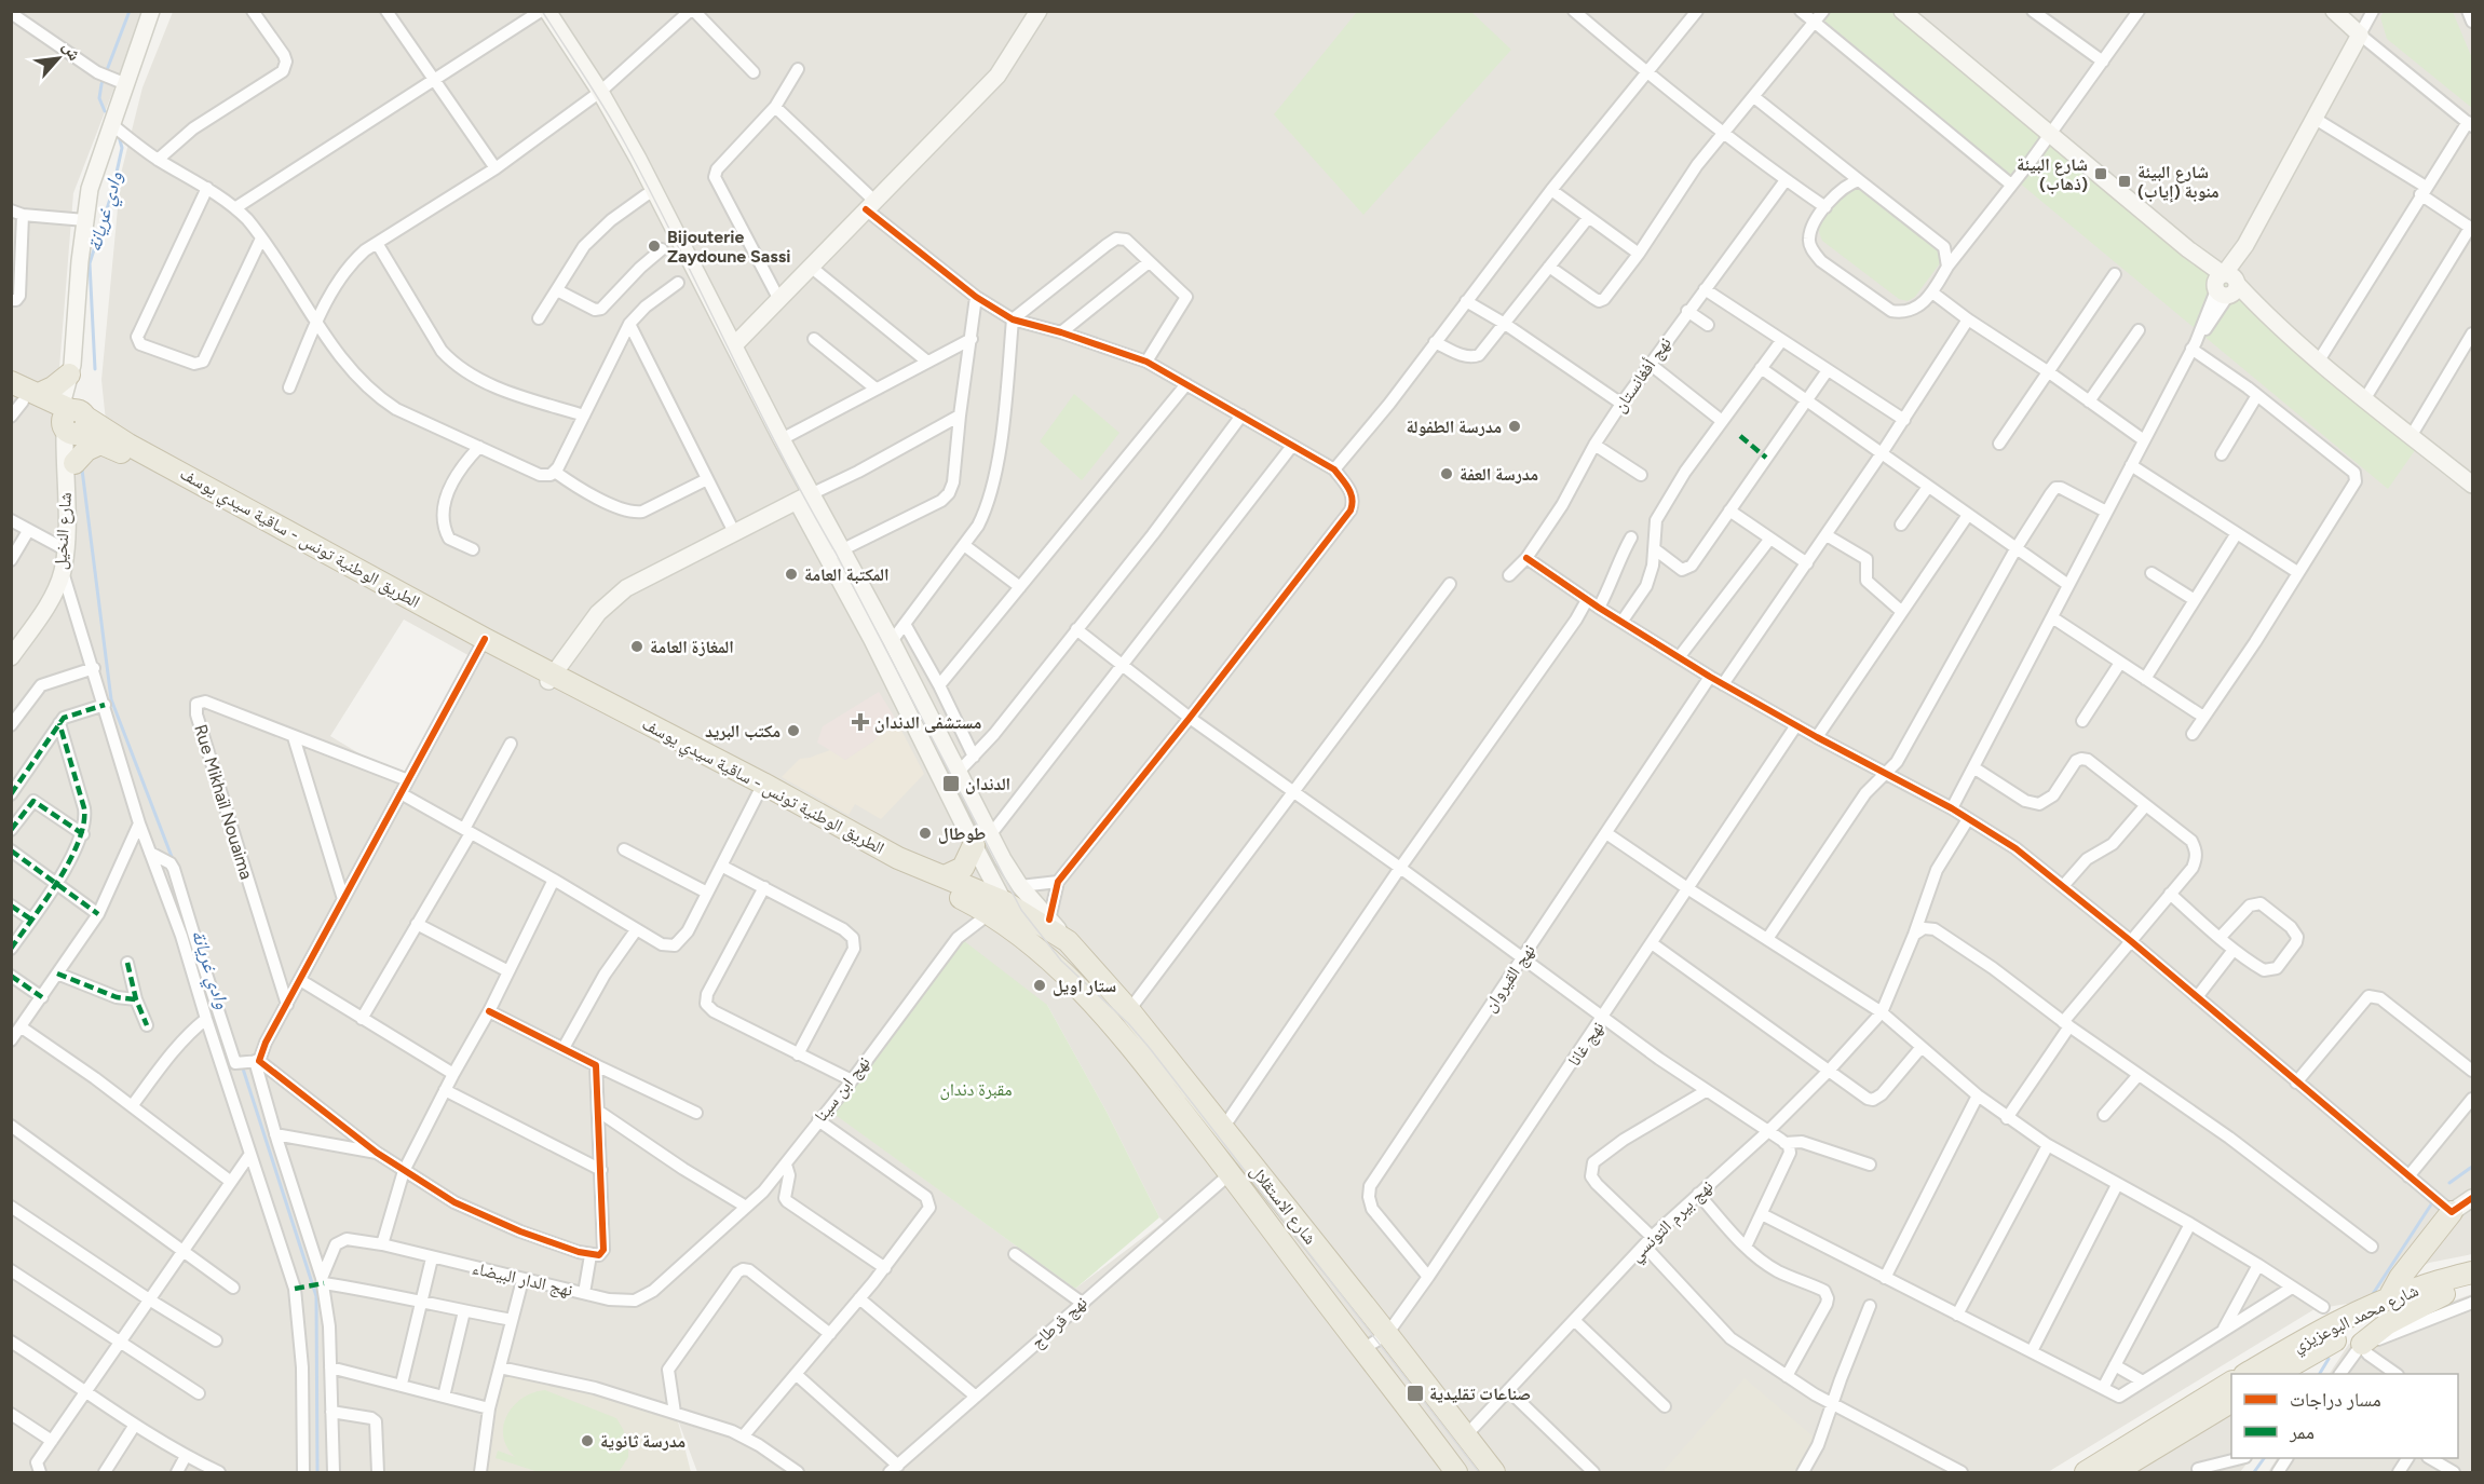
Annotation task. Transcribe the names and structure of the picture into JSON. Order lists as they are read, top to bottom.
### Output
{
  "streets": {
    "highway": ["الطريق الوطنية تونس - ساقية سيدي يوسف", "شارع الاستقلال", "شارع محمد البوعزيزي"],
    "main road": ["شارع النخيل"],
    "street": [
      "نهج أفغانستان",
      "Rue Mikhaïl Nouaima",
      "نهج القيروان",
      "نهج غانا",
      "نهج ابن سينا",
      "نهج بيرم التونسي",
      "نهج الدار البيضاء",
      "نهج قرطاج"
    ]
  },
  "crossings": [
    ["شارع النخيل", "الطريق الوطنية تونس - ساقية سيدي يوسف"],
    ["الطريق الوطنية تونس - ساقية سيدي يوسف", "نهج ابن سينا"],
    ["الطريق الوطنية تونس - ساقية سيدي يوسف", "شارع الاستقلال"],
    ["نهج القيروان", "نهج غانا"],
    ["نهج غانا", "شارع الاستقلال"],
    ["نهج ابن سينا", "نهج الدار البيضاء"],
    ["شارع الاستقلال", "نهج بيرم التونسي"],
    ["شارع الاستقلال", "نهج قرطاج"]
  ],
  "water": ["وادي غريانة"],
  "parks": ["مقبرة دندان"],
  "places": {
    "transit": [
      "شارع البيئة (ذهاب)",
      "شارع البيئة منوبة (إياب)",
      "الدندان",
      "صناعات تقليدية"
    ],
    "other": [
      "Bijouterie Zaydoune Sassi",
      "مدرسة الطفولة",
      "مدرسة العفة",
      "المكتبة العامة",
      "المغازة العامة",
      "مكتب البريد",
      "طوطال",
      "ستار اويل",
      "مدرسة ثانوية"
    ],
    "health": ["مستشفى الدندان"]
  },
  "legend": ["مسار دراجات", "ممر"],
  "north": "top right"
}
